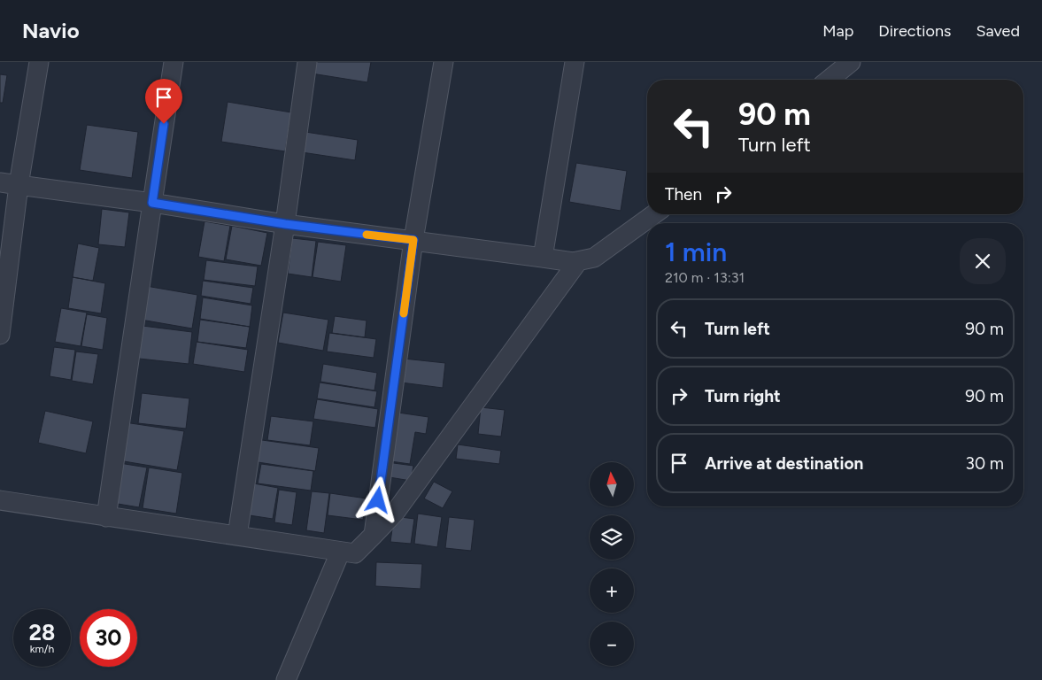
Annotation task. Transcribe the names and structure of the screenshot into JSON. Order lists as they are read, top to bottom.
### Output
{
  "north": "top",
  "page": {
    "header": "Navio",
    "nav": ["Map", "Directions", "Saved"],
    "turn": ["90 m", "Turn left"],
    "then": "Then",
    "heading": ["1 min", "210 m · 13:31"],
    "list": [
      {
        "name": "Turn left",
        "value": "90 m"
      },
      {
        "name": "Turn right",
        "value": "90 m"
      },
      {
        "name": "Arrive at destination",
        "value": "30 m"
      }
    ],
    "map_buttons": ["+", "−"],
    "speed": "28 km/h",
    "limit": "30"
  }
}
